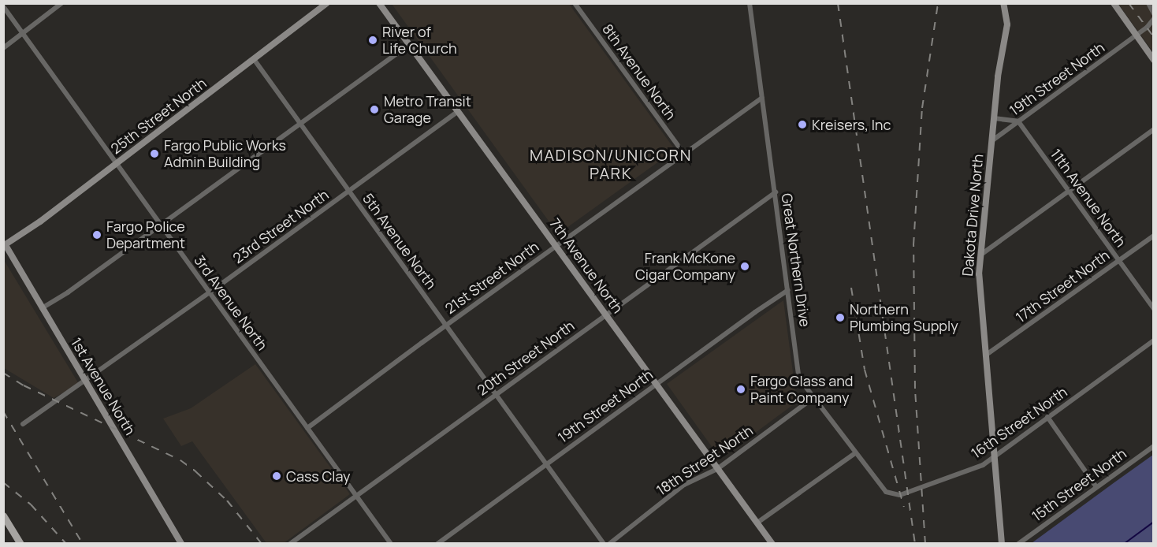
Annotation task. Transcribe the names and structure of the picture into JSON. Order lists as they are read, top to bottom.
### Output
{
  "streets": {
    "main road": [
      "25th Street North",
      "Dakota Drive North",
      "7th Avenue North",
      "1st Avenue North"
    ],
    "street": [
      "8th Avenue North",
      "19th Street North",
      "11th Avenue North",
      "23rd Street North",
      "5th Avenue North",
      "Great Northern Drive",
      "21st Street North",
      "17th Street North",
      "3rd Avenue North",
      "20th Street North",
      "16th Street North",
      "18th Street North",
      "15th Street North"
    ]
  },
  "crossings": [
    ["8th Avenue North", "21st Street North"],
    ["19th Street North", "11th Avenue North"],
    ["19th Street North", "Dakota Drive North"],
    ["19th Street North", "5th Avenue North"],
    ["19th Street North", "Great Northern Drive"],
    ["19th Street North", "7th Avenue North"],
    ["25th Street North", "5th Avenue North"],
    ["25th Street North", "3rd Avenue North"],
    ["25th Street North", "1st Avenue North"],
    ["11th Avenue North", "17th Street North"],
    ["Dakota Drive North", "17th Street North"],
    ["Dakota Drive North", "16th Street North"],
    ["23rd Street North", "5th Avenue North"],
    ["23rd Street North", "7th Avenue North"],
    ["23rd Street North", "3rd Avenue North"],
    ["23rd Street North", "1st Avenue North"],
    ["5th Avenue North", "21st Street North"],
    ["5th Avenue North", "20th Street North"],
    ["Great Northern Drive", "21st Street North"],
    ["Great Northern Drive", "20th Street North"],
    ["Great Northern Drive", "16th Street North"],
    ["Great Northern Drive", "18th Street North"],
    ["7th Avenue North", "21st Street North"],
    ["7th Avenue North", "20th Street North"],
    ["7th Avenue North", "18th Street North"],
    ["21st Street North", "3rd Avenue North"],
    ["3rd Avenue North", "20th Street North"]
  ],
  "districts": ["MADISON/UNICORN PARK"],
  "places": [
    "River of Life Church",
    "Metro Transit Garage",
    "Kreisers, Inc",
    "Fargo Public Works Admin Building",
    "Fargo Police Department",
    "Frank McKone Cigar Company",
    "Northern Plumbing Supply",
    "Fargo Glass and Paint Company",
    "Cass Clay"
  ]
}
